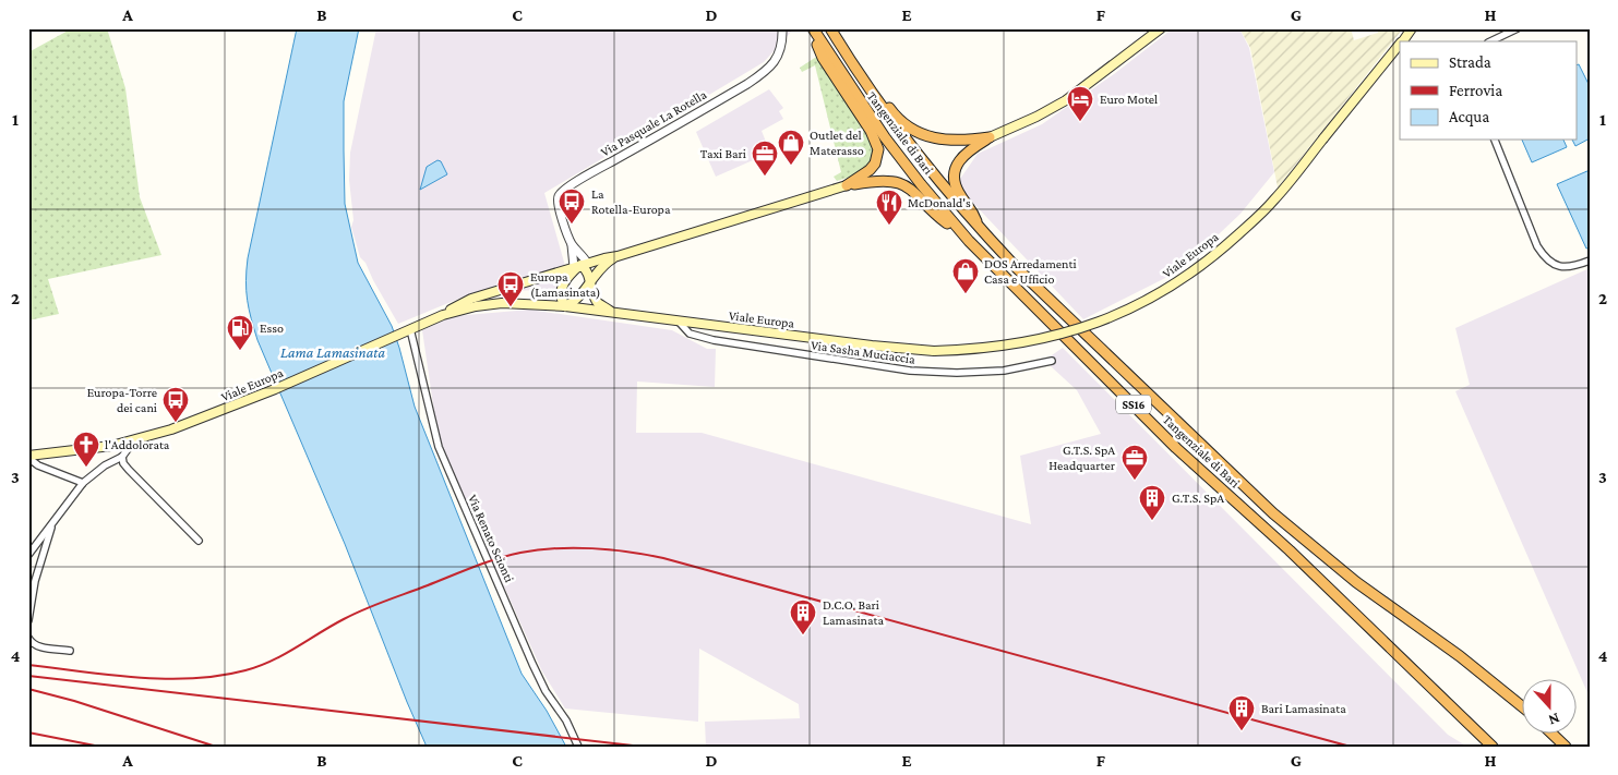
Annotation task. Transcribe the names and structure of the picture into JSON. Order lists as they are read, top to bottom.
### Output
{
  "streets": {
    "highway": ["Tangenziale di Bari", "SS16"],
    "main road": ["Viale Europa"],
    "street": ["Via Pasquale La Rotella", "Via Sasha Muciaccia", "Via Renato Scionti"]
  },
  "crossings": [
    ["Viale Europa", "Via Sasha Muciaccia"],
    ["Viale Europa", "Via Renato Scionti"]
  ],
  "water": ["Lama Lamasinata"],
  "places": {
    "hotel": ["Euro Motel"],
    "shop": ["Outlet del Materasso", "DOS Arredamenti Casa e Ufficio"],
    "office": ["Taxi Bari", "G.T.S. SpA Headquarter"],
    "bus stop": ["La Rotella-Europa", "Europa (Lamasinata)", "Europa-Torre dei cani"],
    "restaurant": ["McDonald's"],
    "fuel station": ["Esso"],
    "church": ["l'Addolorata"],
    "building": ["G.T.S. SpA", "D.C.O. Bari Lamasinata", "Bari Lamasinata"]
  },
  "legend": ["Strada", "Ferrovia", "Acqua"],
  "north": "bottom",
  "grid": {
    "columns": [
      "A",
      "B",
      "C",
      "D",
      "E",
      "F",
      "G",
      "H"
    ],
    "rows": [
      "1",
      "2",
      "3",
      "4"
    ]
  }
}
